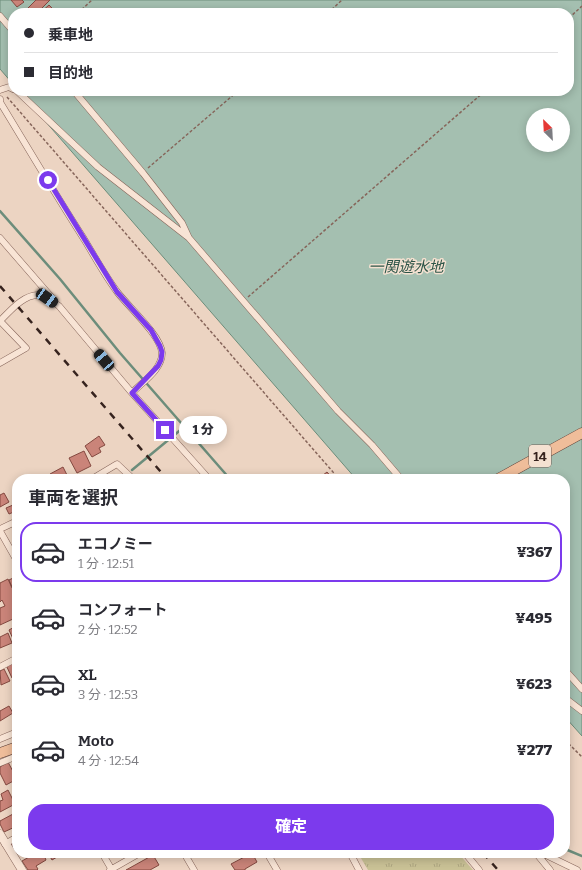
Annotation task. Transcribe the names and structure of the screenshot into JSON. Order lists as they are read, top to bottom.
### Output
{
  "streets": {
    "main road": ["14"]
  },
  "water": ["一関遊水地"],
  "north": "top left",
  "page": {
    "banner": ["乗車地", "目的地"],
    "bubble": "1 分",
    "heading": "車両を選択",
    "list": [
      {
        "name": "エコノミー",
        "note": "1 分 · 12:51",
        "value": "¥367"
      },
      {
        "name": "コンフォート",
        "note": "2 分 · 12:52",
        "value": "¥495"
      },
      {
        "name": "XL",
        "note": "3 分 · 12:53",
        "value": "¥623"
      },
      {
        "name": "Moto",
        "note": "4 分 · 12:54",
        "value": "¥277"
      }
    ],
    "buttons": "確定"
  }
}
